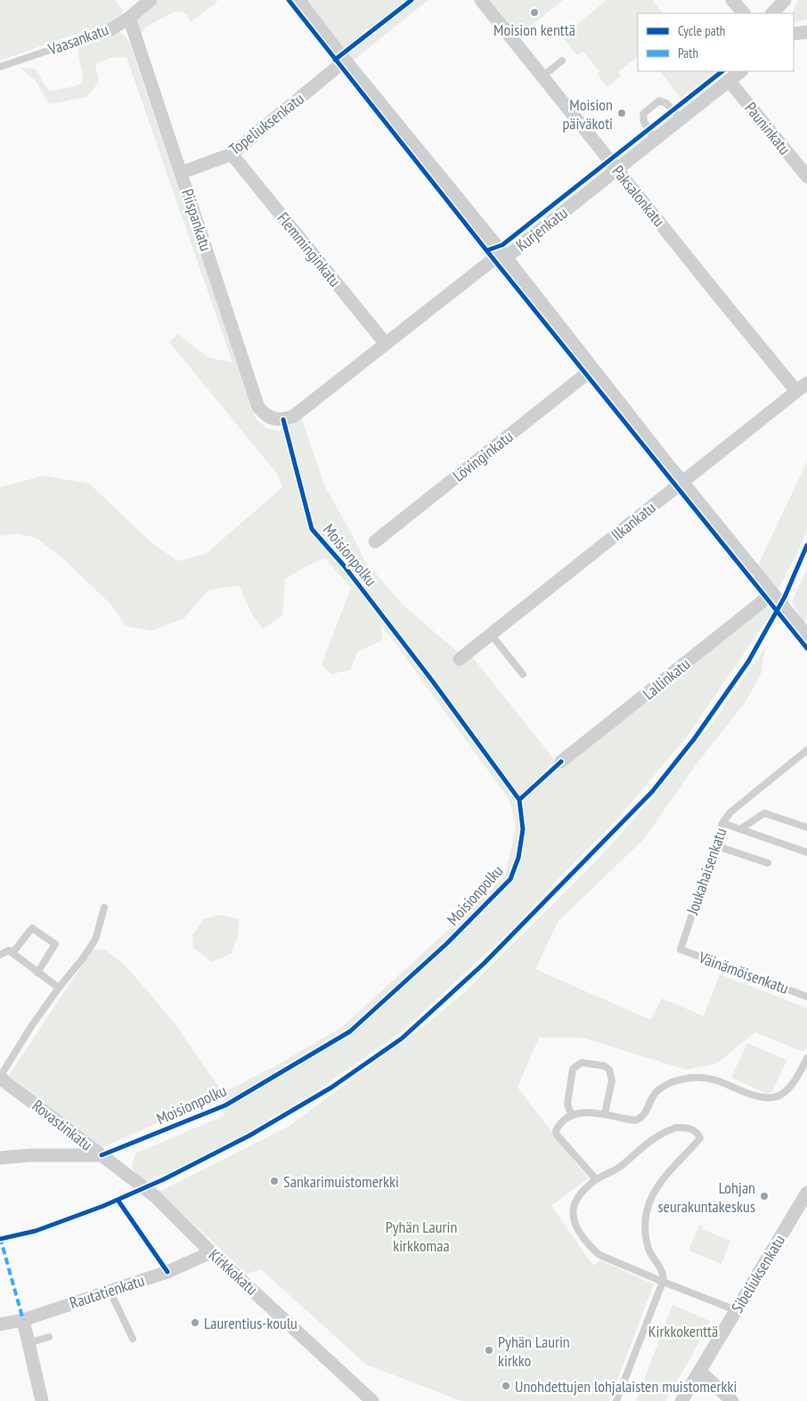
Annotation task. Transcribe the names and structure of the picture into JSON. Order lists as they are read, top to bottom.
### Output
{
  "streets": {
    "street": [
      "Vaasankatu",
      "Topeliuksenkatu",
      "Pauninkatu",
      "Paksalonkatu",
      "Piispankatu",
      "Kurjenkatu",
      "Flemminginkatu",
      "Lövinginkatu",
      "Ilkankatu",
      "Lallinkatu",
      "Rovastinkatu",
      "Kirkkokatu",
      "Sibeliuksenkatu",
      "Rautatienkatu"
    ],
    "lane": ["Joukahaisenkatu", "Väinämöisenkatu"],
    "cycle path": ["Moisionpolku"]
  },
  "crossings": [
    ["Vaasankatu", "Piispankatu"],
    ["Topeliuksenkatu", "Piispankatu"],
    ["Topeliuksenkatu", "Flemminginkatu"],
    ["Pauninkatu", "Kurjenkatu"],
    ["Paksalonkatu", "Kurjenkatu"],
    ["Paksalonkatu", "Ilkankatu"],
    ["Piispankatu", "Kurjenkatu"],
    ["Kurjenkatu", "Flemminginkatu"],
    ["Joukahaisenkatu", "Väinämöisenkatu"],
    ["Rovastinkatu", "Kirkkokatu"],
    ["Kirkkokatu", "Rautatienkatu"]
  ],
  "parks": ["Pyhän Laurin kirkkomaa", "Kirkkokenttä"],
  "places": [
    "Moision kenttä",
    "Moision päiväkoti",
    "Sankarimuistomerkki",
    "Lohjan seurakuntakeskus",
    "Laurentius-koulu",
    "Pyhän Laurin kirkko",
    "Unohdettujen lohjalaisten muistomerkki"
  ],
  "legend": ["Cycle path", "Path"]
}
